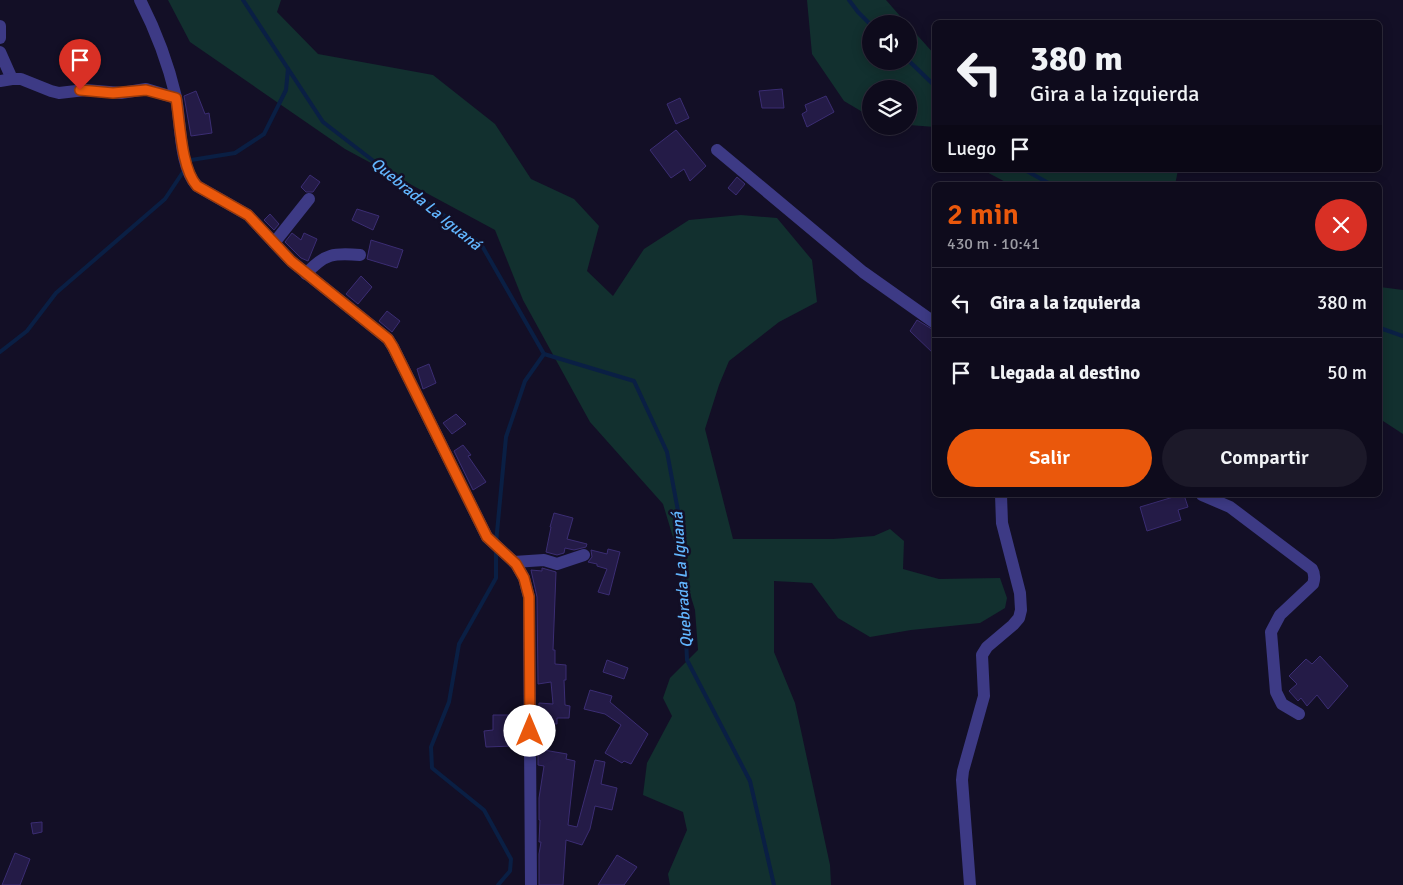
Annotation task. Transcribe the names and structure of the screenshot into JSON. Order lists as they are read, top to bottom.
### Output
{
  "water": ["Quebrada La Iguaná"],
  "page": {
    "turn": ["380 m", "Gira a la izquierda"],
    "then": "Luego",
    "heading": ["2 min", "430 m · 10:41"],
    "list": [
      {
        "name": "Gira a la izquierda",
        "value": "380 m"
      },
      {
        "name": "Llegada al destino",
        "value": "50 m"
      }
    ],
    "buttons": ["Salir", "Compartir"]
  }
}
